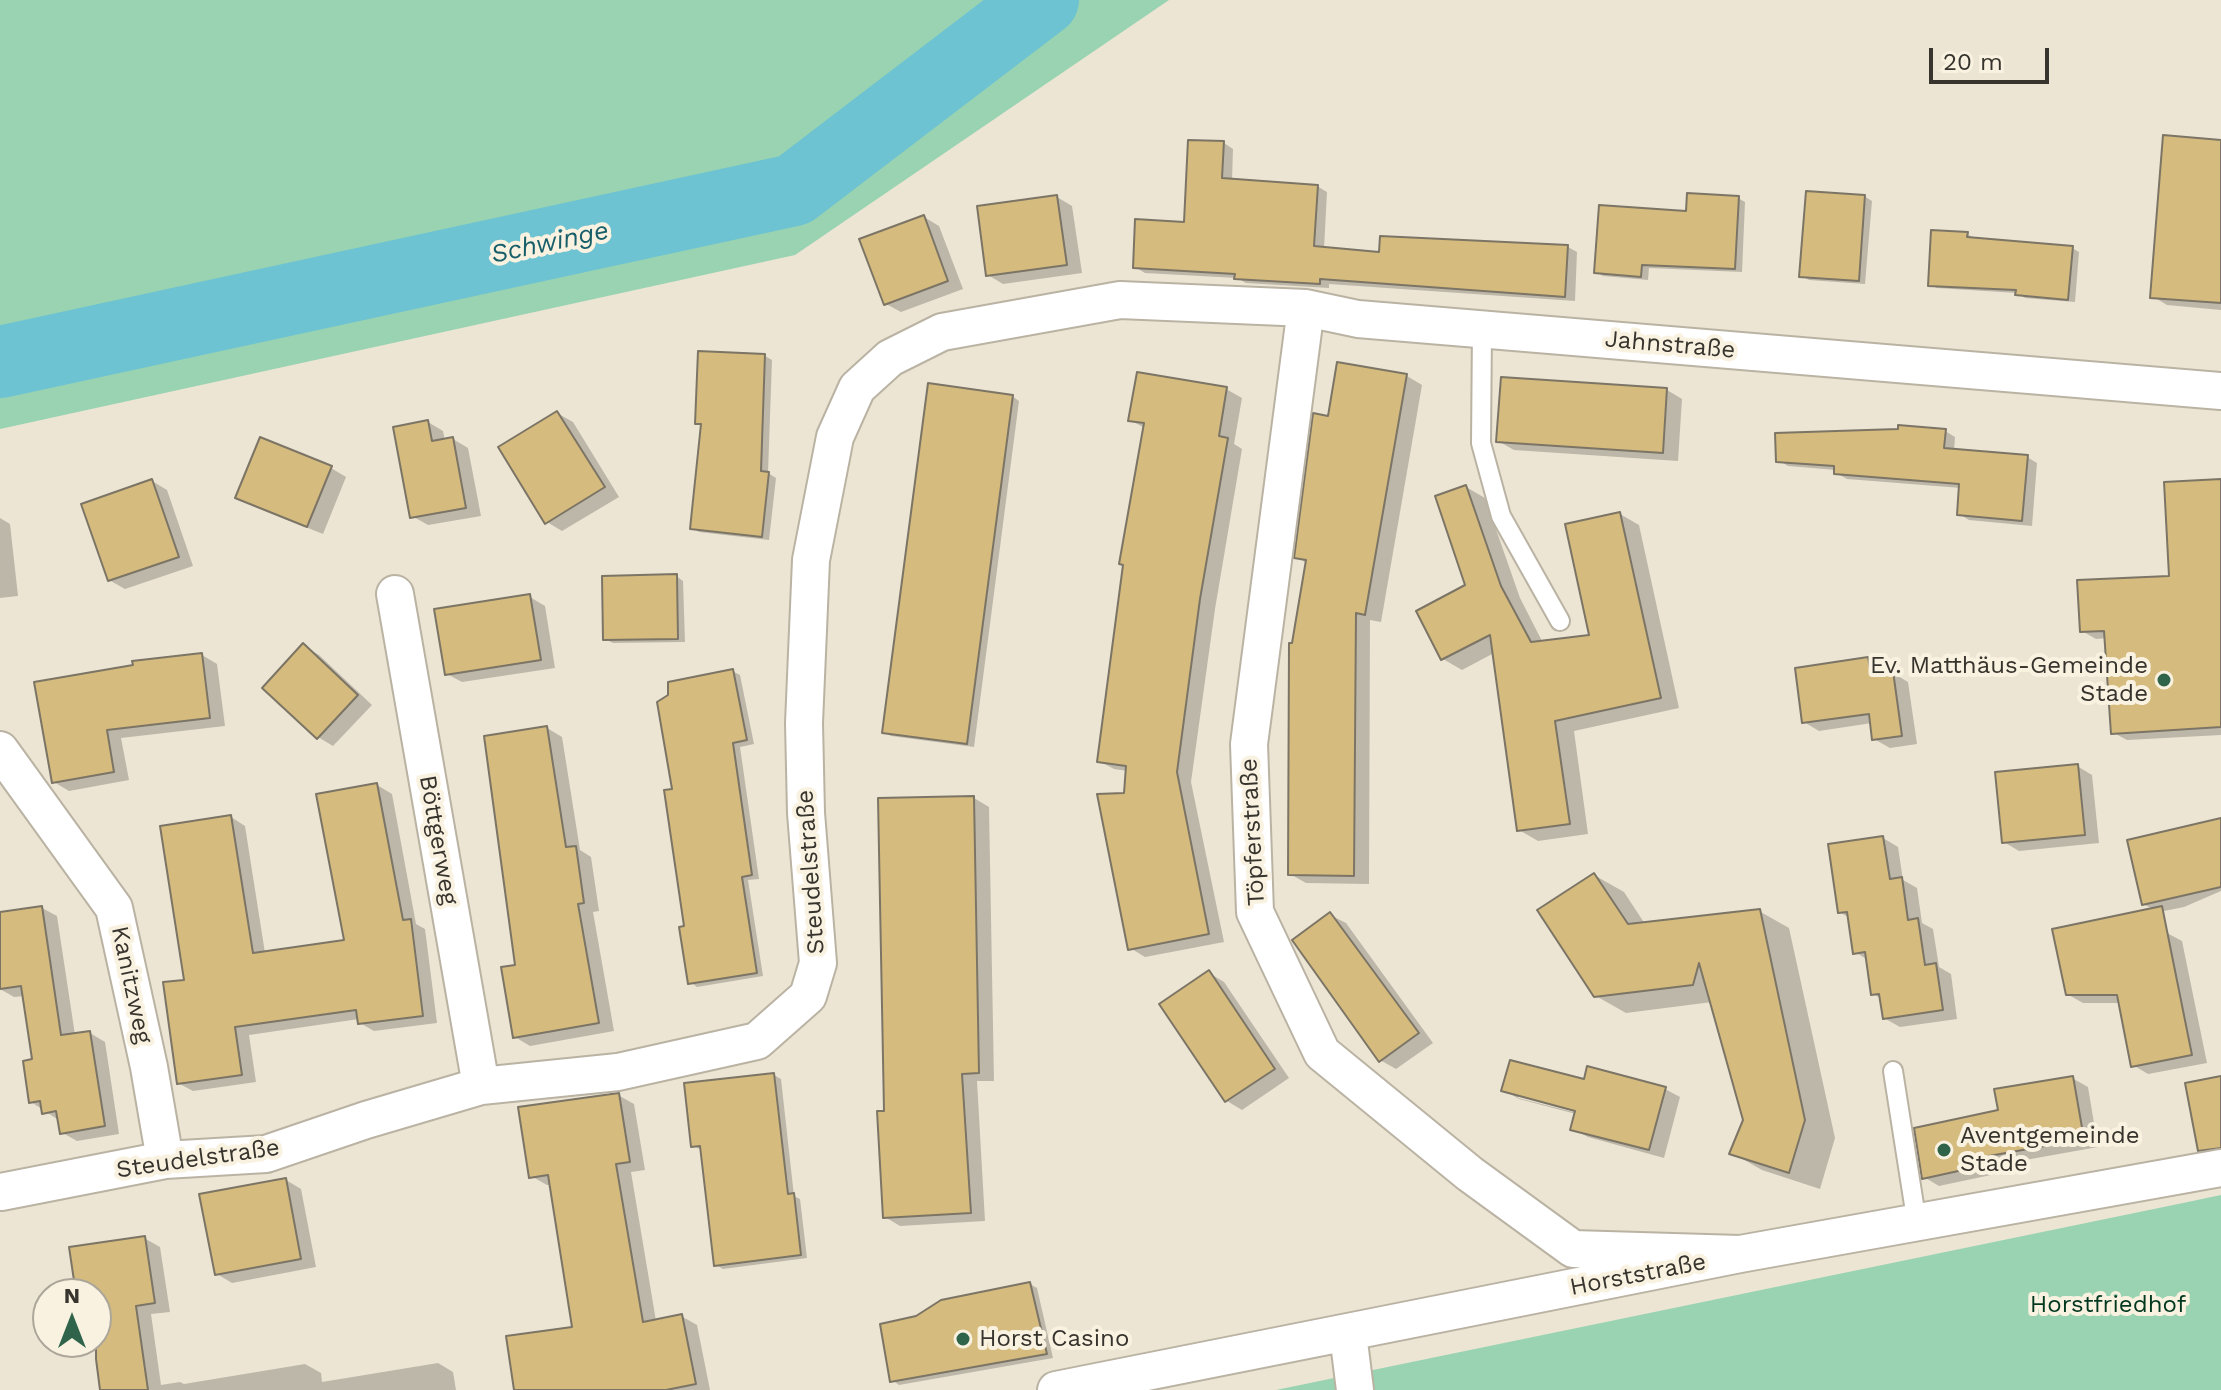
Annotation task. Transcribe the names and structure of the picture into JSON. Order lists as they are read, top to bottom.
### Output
{
  "streets": {
    "street": [
      "Jahnstraße",
      "Töpferstraße",
      "Böttgerweg",
      "Steudelstraße",
      "Kanitzweg",
      "Horststraße"
    ]
  },
  "crossings": [
    ["Jahnstraße", "Töpferstraße"],
    ["Jahnstraße", "Steudelstraße"],
    ["Töpferstraße", "Horststraße"],
    ["Böttgerweg", "Steudelstraße"],
    ["Steudelstraße", "Kanitzweg"]
  ],
  "water": ["Schwinge"],
  "parks": ["Horstfriedhof"],
  "places": ["Ev. Matthäus-Gemeinde Stade", "Aventgemeinde Stade", "Horst Casino"],
  "scale_bar": "20 m",
  "north": "top"
}
